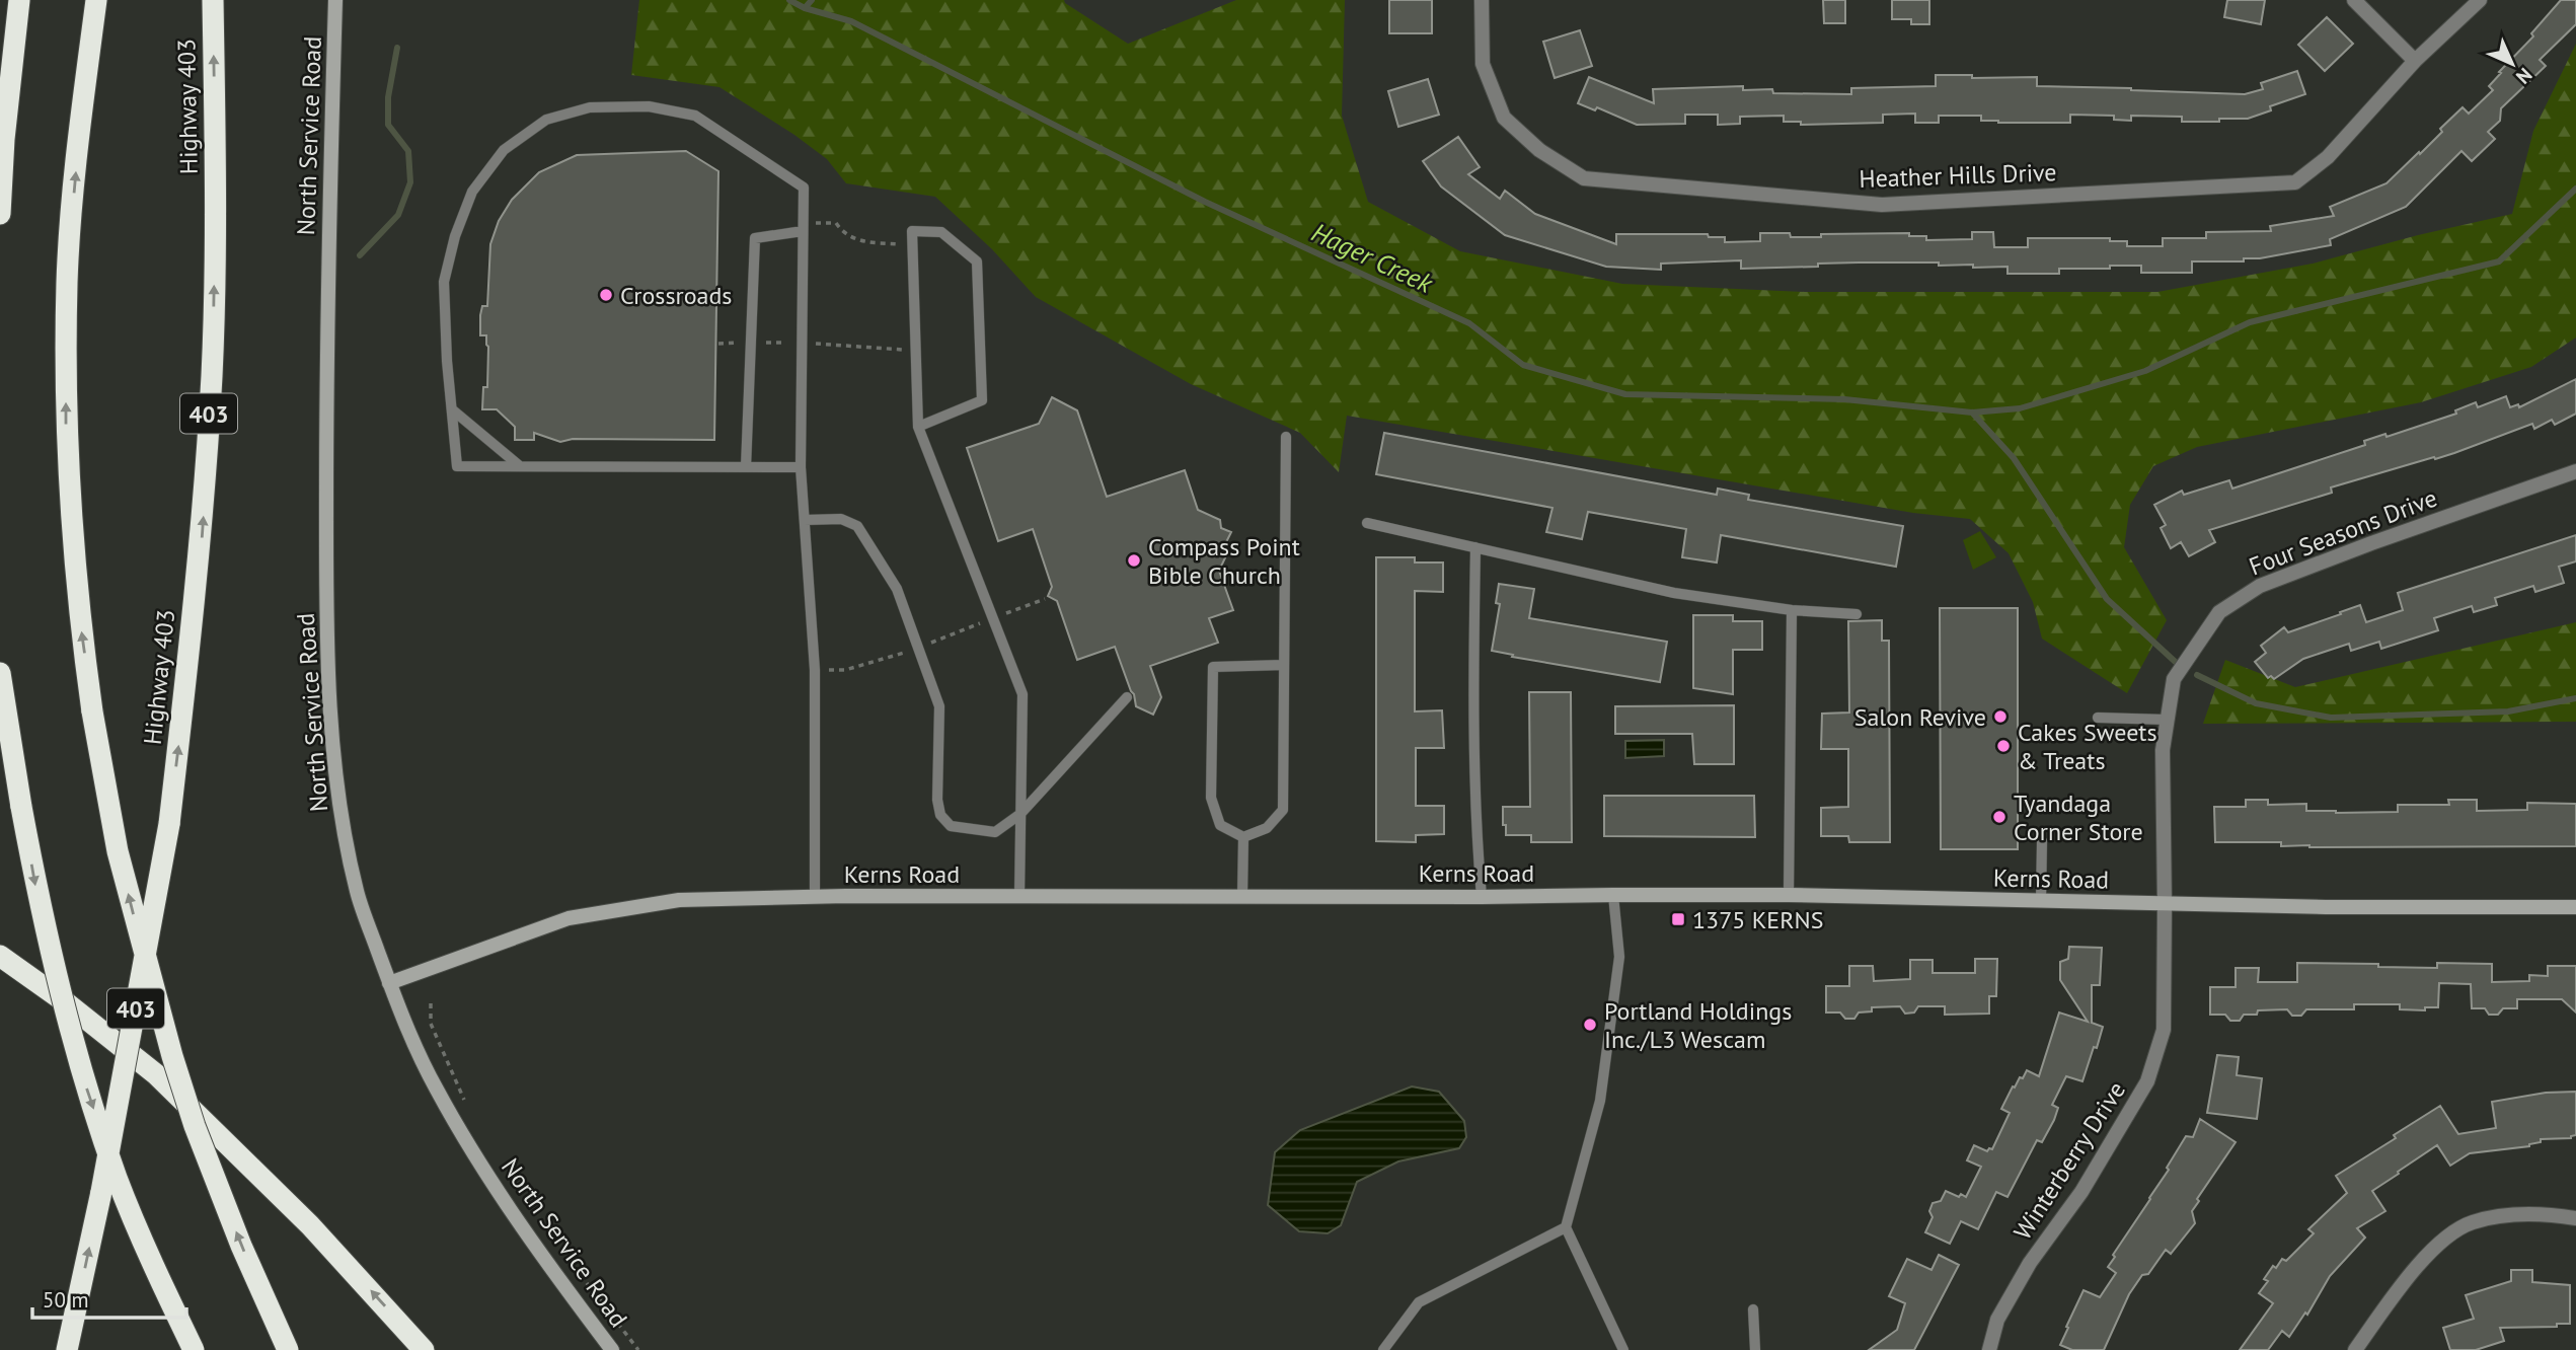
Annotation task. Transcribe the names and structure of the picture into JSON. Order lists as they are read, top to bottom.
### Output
{
  "streets": {
    "highway": ["Highway 403", "403"],
    "street": [
      "North Service Road",
      "Heather Hills Drive",
      "Four Seasons Drive",
      "Kerns Road",
      "Winterberry Drive"
    ]
  },
  "crossings": [
    ["North Service Road", "Kerns Road"],
    ["Four Seasons Drive", "Kerns Road"],
    ["Four Seasons Drive", "Winterberry Drive"],
    ["Kerns Road", "Winterberry Drive"]
  ],
  "water": ["Hager Creek"],
  "places": {
    "other": [
      "Crossroads",
      "Compass Point Bible Church",
      "Salon Revive",
      "Cakes Sweets & Treats",
      "Tyandaga Corner Store",
      "Portland Holdings Inc./L3 Wescam"
    ],
    "transit": ["1375 KERNS"]
  },
  "scale_bar": "50 m",
  "north": "bottom right"
}
